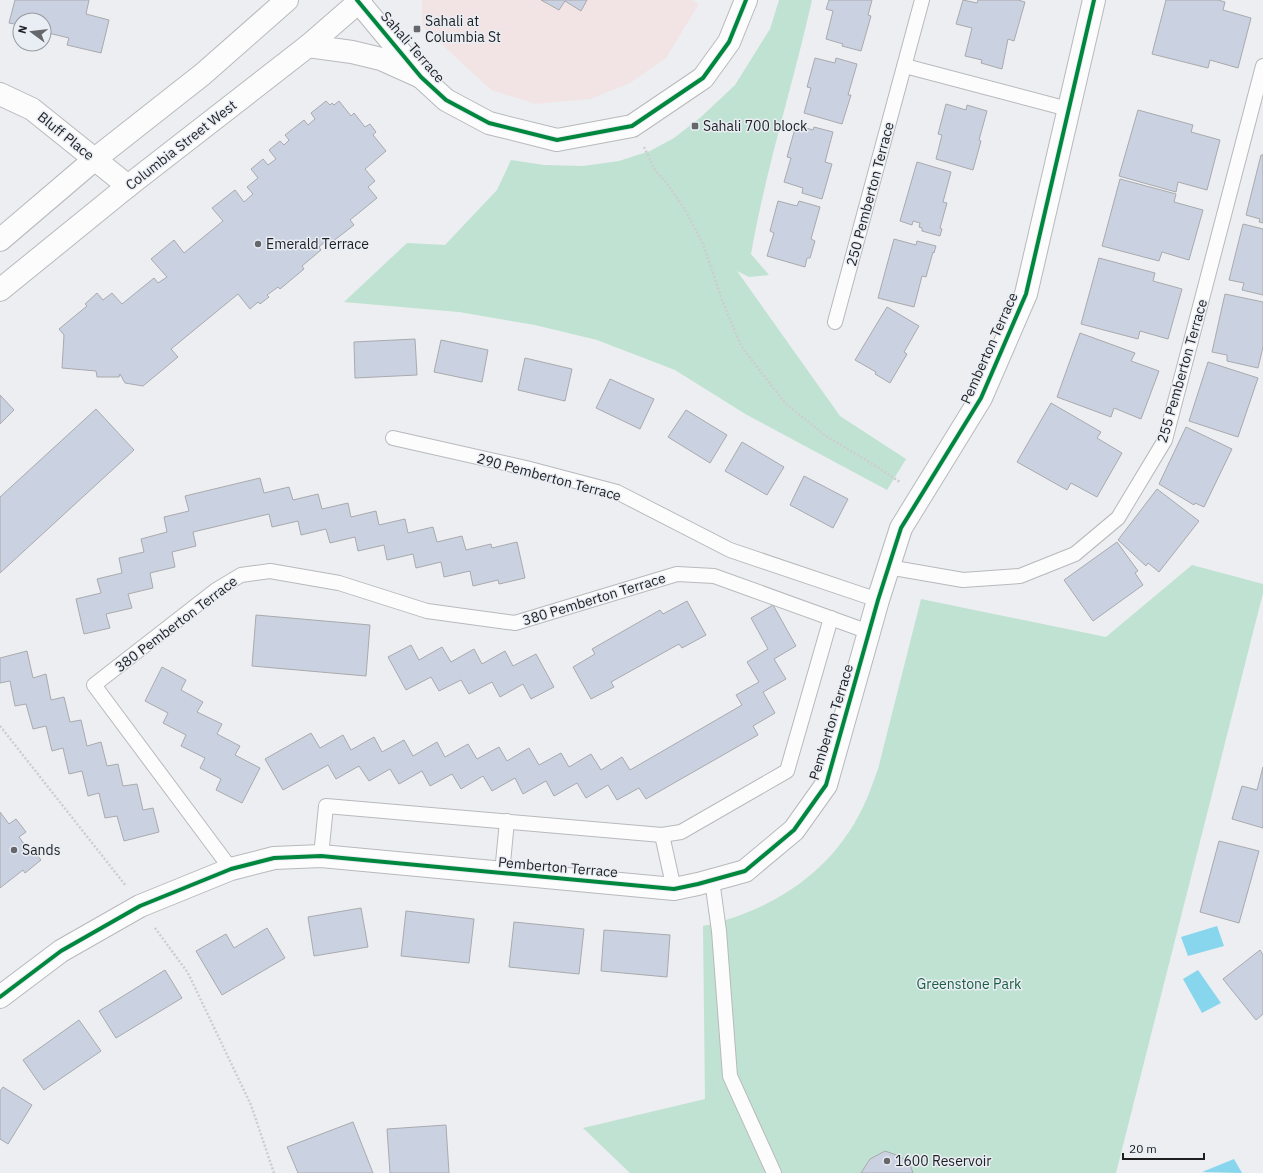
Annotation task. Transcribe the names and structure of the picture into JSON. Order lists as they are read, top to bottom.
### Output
{
  "streets": {
    "street": [
      "Sahali Terrace",
      "Bluff Place",
      "Columbia Street West",
      "Pemberton Terrace"
    ],
    "lane": [
      "250 Pemberton Terrace",
      "255 Pemberton Terrace",
      "290 Pemberton Terrace",
      "380 Pemberton Terrace"
    ]
  },
  "crossings": [
    ["Sahali Terrace", "Columbia Street West"],
    ["Bluff Place", "Columbia Street West"],
    ["Pemberton Terrace", "255 Pemberton Terrace"],
    ["Pemberton Terrace", "290 Pemberton Terrace"],
    ["Pemberton Terrace", "380 Pemberton Terrace"]
  ],
  "parks": ["Greenstone Park"],
  "places": {
    "transit": ["Sahali at Columbia St", "Sahali 700 block"],
    "other": ["Emerald Terrace", "Sands", "1600 Reservoir"]
  },
  "scale_bar": "20 m",
  "north": "left"
}
